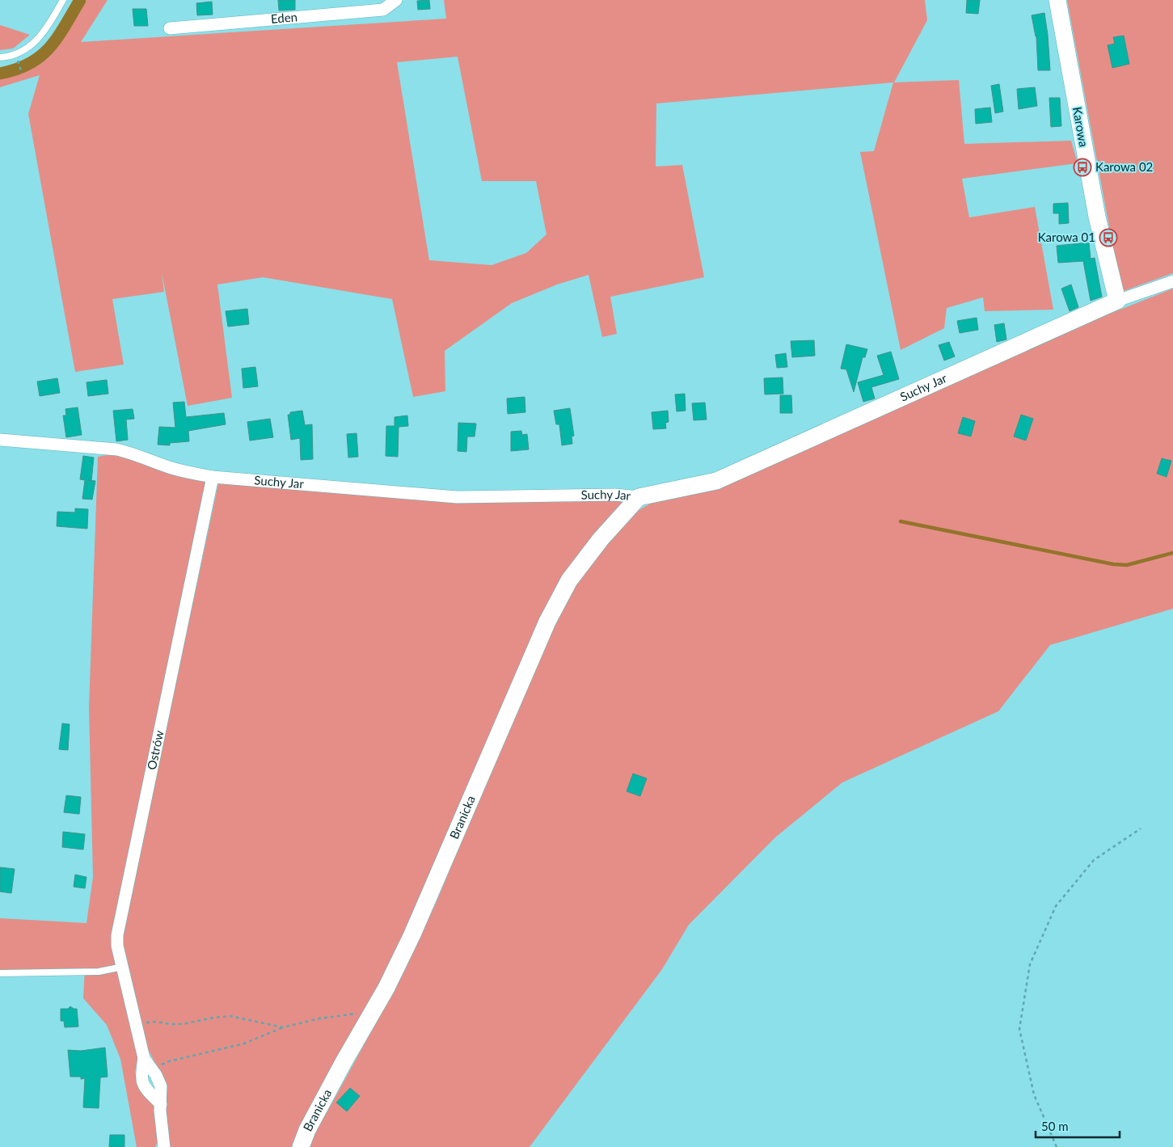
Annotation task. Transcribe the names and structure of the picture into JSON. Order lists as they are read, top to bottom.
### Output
{
  "streets": {
    "street": [
      "Eden",
      "Karowa",
      "Suchy Jar",
      "Ostrów",
      "Branicka"
    ]
  },
  "crossings": [
    ["Karowa", "Suchy Jar"],
    ["Suchy Jar", "Ostrów"],
    ["Suchy Jar", "Branicka"]
  ],
  "places": {
    "bus stop": ["Karowa 02", "Karowa 01"]
  },
  "scale_bar": "50 m"
}
